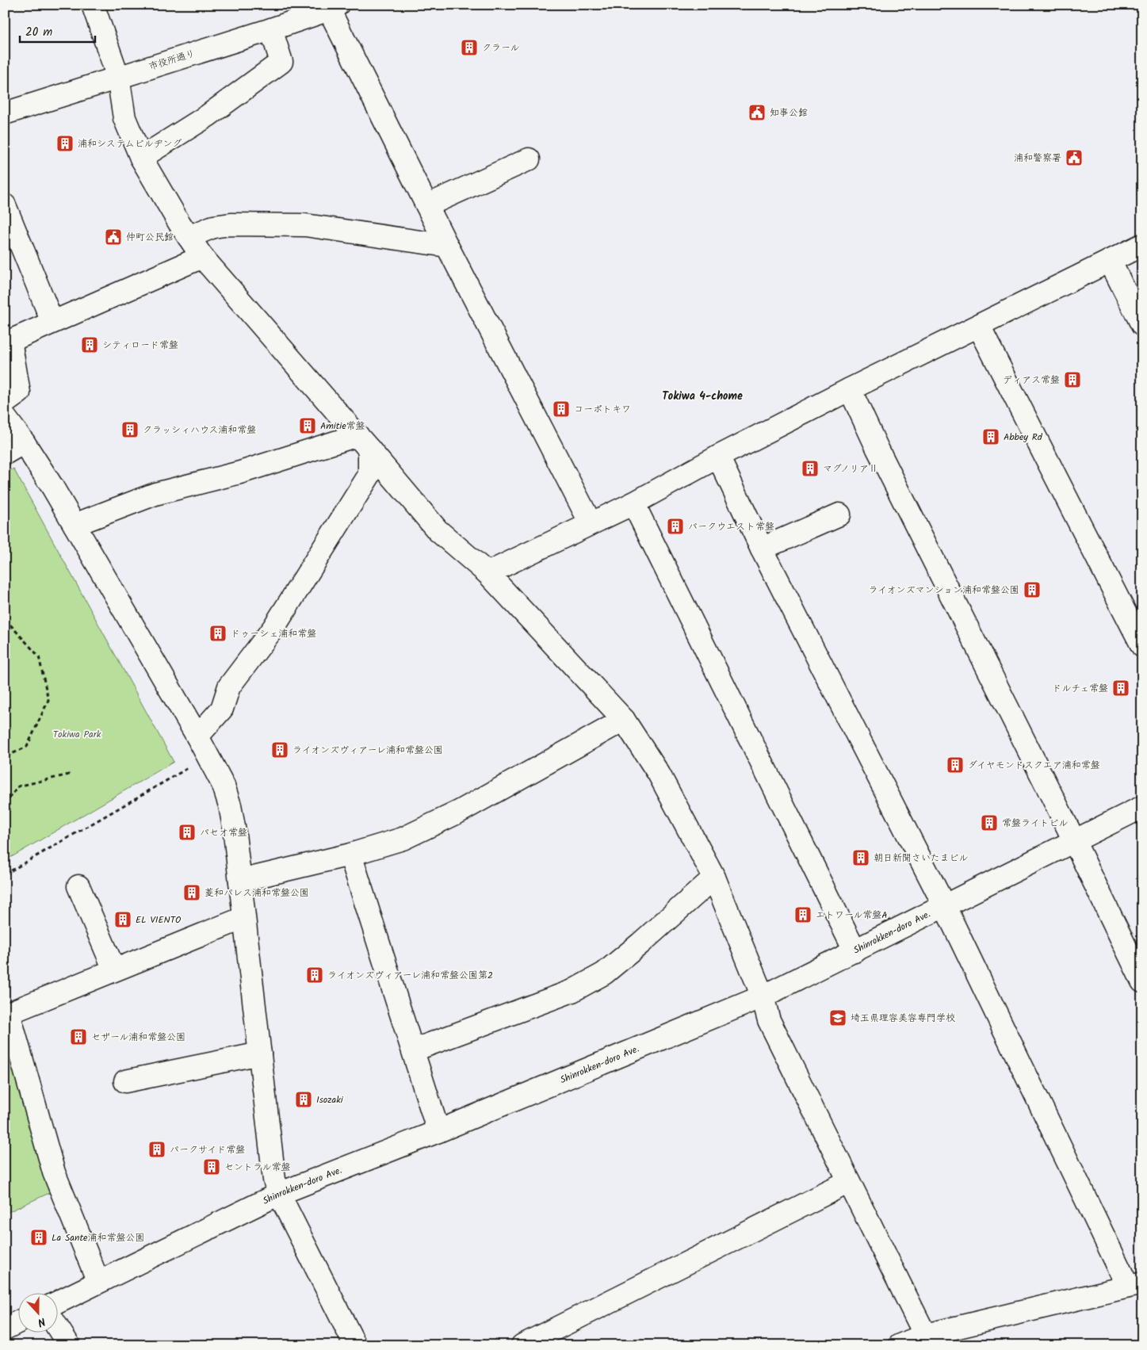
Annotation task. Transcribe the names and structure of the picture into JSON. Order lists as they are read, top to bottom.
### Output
{
  "streets": {
    "street": ["市役所通り", "Shinrokken-doro Ave."]
  },
  "districts": ["Tokiwa 4-chome"],
  "parks": ["Tokiwa Park"],
  "places": {
    "building": [
      "クラール",
      "浦和システムビルヂング",
      "シティロード常盤",
      "ディアス常盤",
      "コーポトキワ",
      "Amitie常盤",
      "クラッシィハウス浦和常盤",
      "Abbey Rd",
      "マグノリアⅡ",
      "パークウエスト常盤",
      "ライオンズマンション浦和常盤公園",
      "ドゥーシェ浦和常盤",
      "ドルチェ常盤",
      "ライオンズヴィアーレ浦和常盤公園",
      "ダイヤモンドスクエア浦和常盤",
      "常盤ライトビル",
      "パセオ常盤",
      "朝日新聞さいたまビル",
      "菱和パレス浦和常盤公園",
      "エトワール常盤A",
      "EL VIENTO",
      "ライオンズヴィアーレ浦和常盤公園第2",
      "セザール浦和常盤公園",
      "Isozaki",
      "パークサイド常盤",
      "セントラル常盤",
      "La Sante浦和常盤公園"
    ],
    "public building": ["知事公館", "浦和警察署", "仲町公民館"],
    "school or university": ["埼玉県理容美容専門学校"]
  },
  "scale_bar": "20 m",
  "north": "bottom"
}
